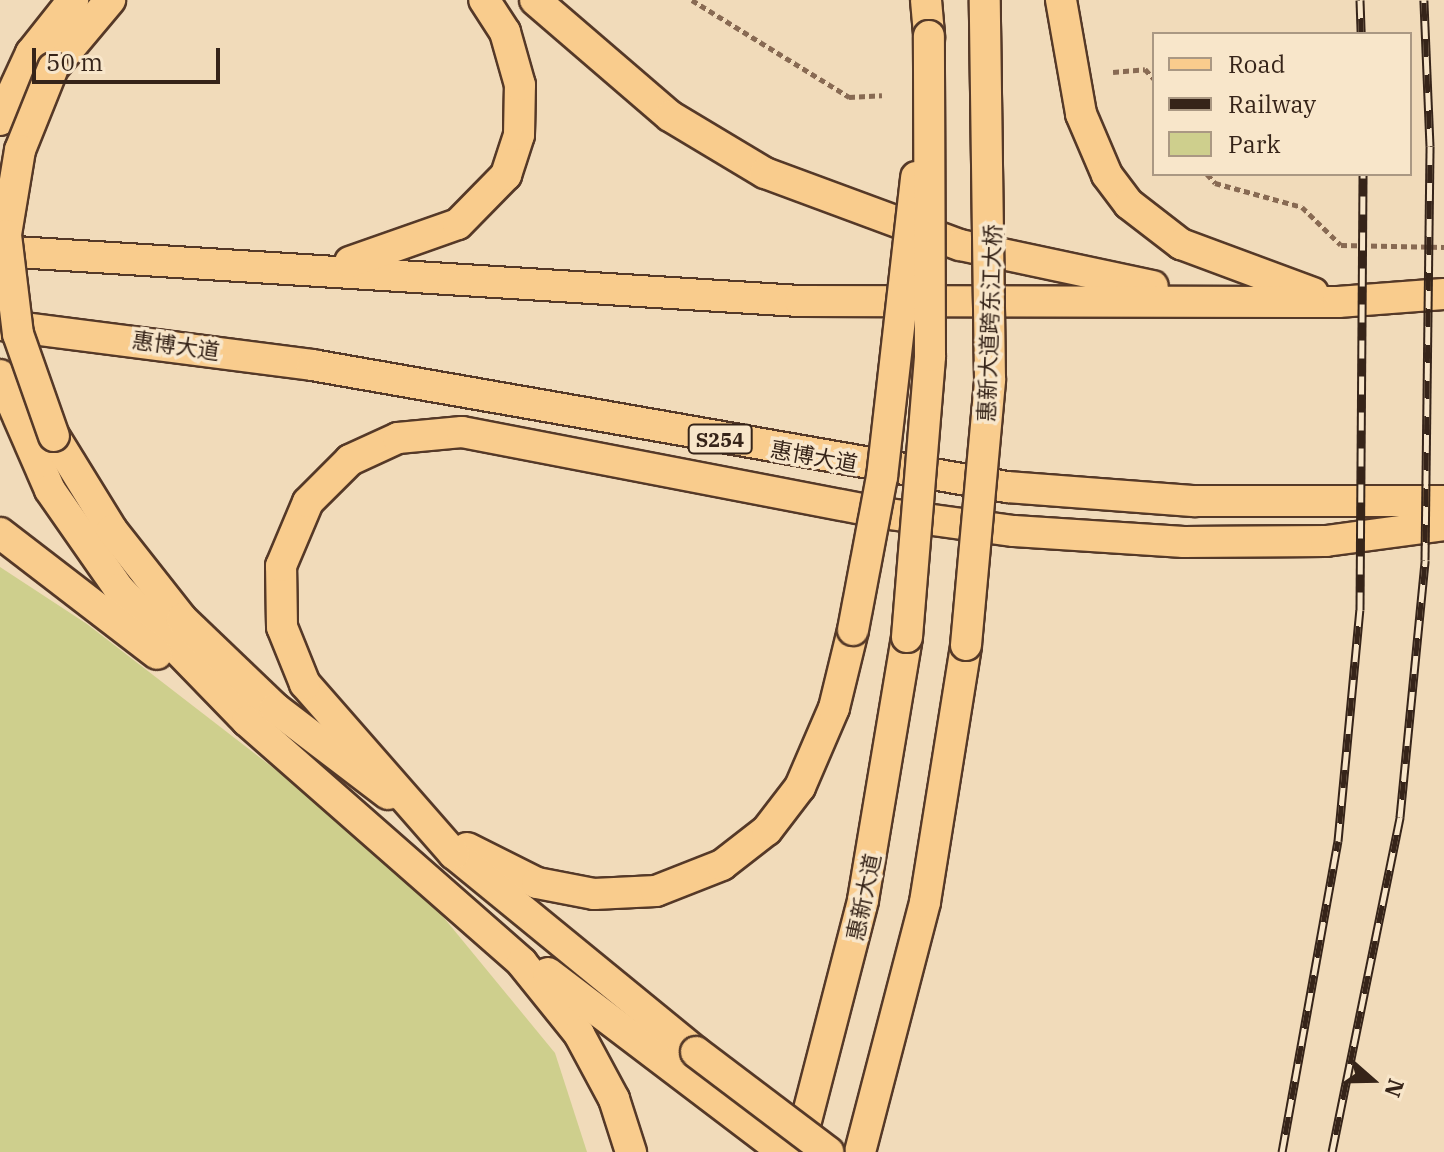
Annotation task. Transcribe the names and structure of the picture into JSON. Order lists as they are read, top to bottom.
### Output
{
  "streets": {
    "main road": [
      "惠新大道跨东江大桥",
      "惠博大道",
      "S254",
      "惠新大道"
    ]
  },
  "legend": ["Road", "Railway", "Park"],
  "scale_bar": "50 m",
  "north": "right"
}
